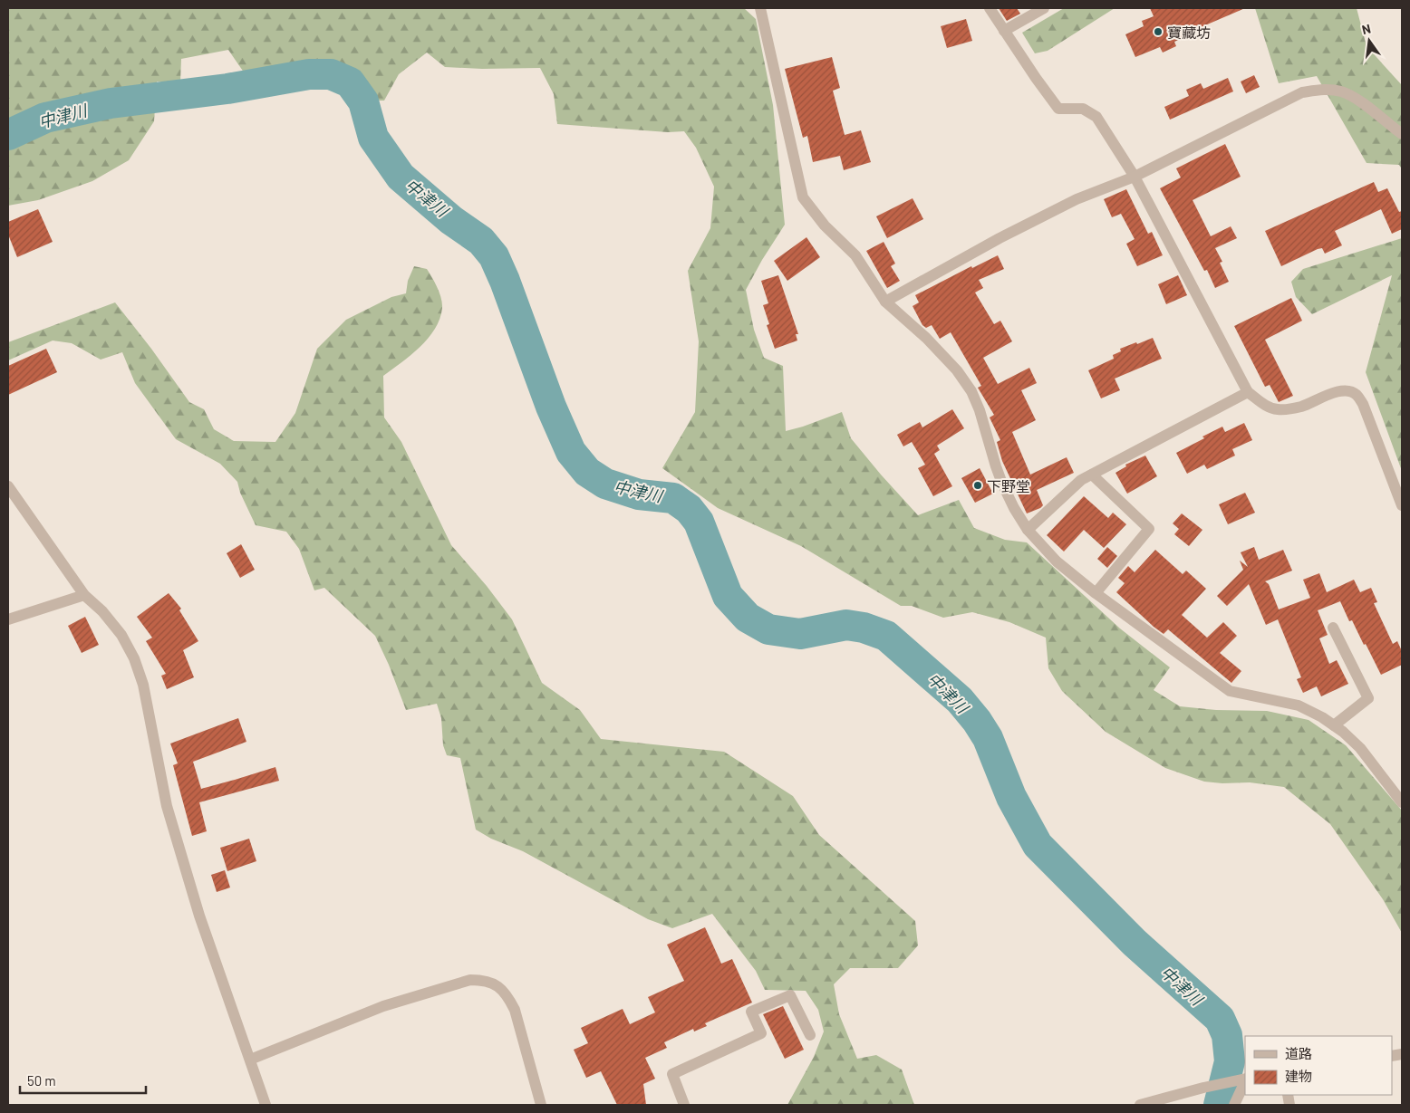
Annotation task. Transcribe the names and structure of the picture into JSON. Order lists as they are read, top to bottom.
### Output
{
  "water": ["中津川"],
  "places": ["寶藏坊", "下野堂"],
  "legend": ["道路", "建物"],
  "scale_bar": "50 m",
  "north": "top"
}
